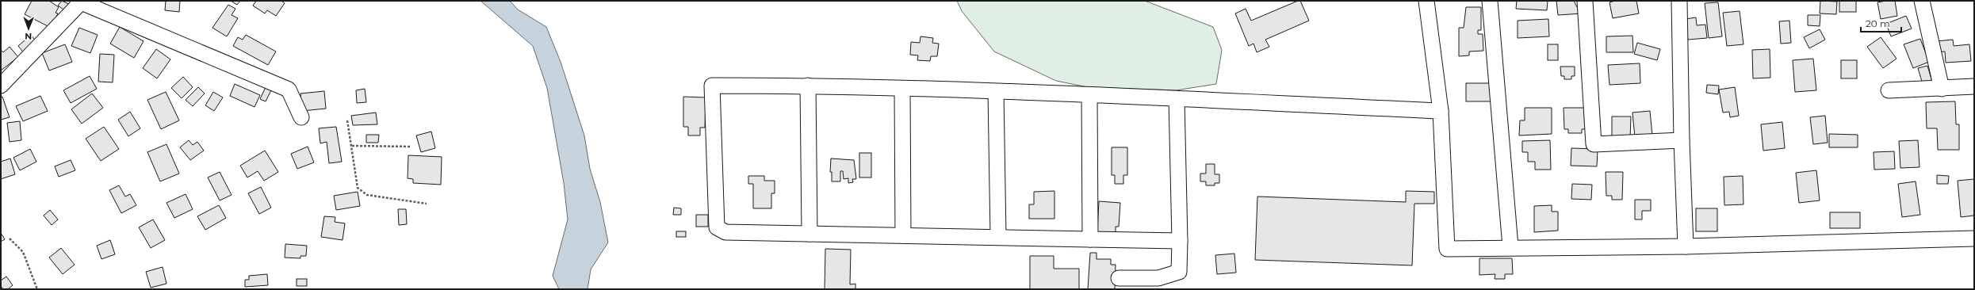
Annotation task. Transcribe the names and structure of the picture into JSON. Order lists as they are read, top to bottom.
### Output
{
  "scale_bar": "20 m",
  "north": "bottom"
}
